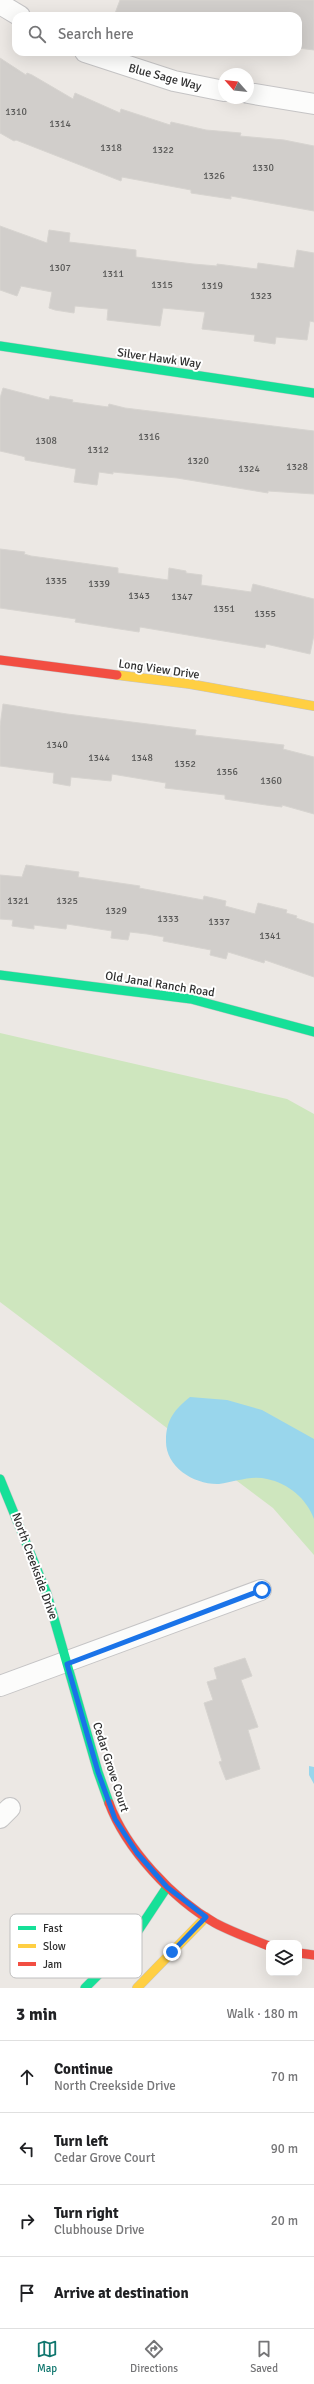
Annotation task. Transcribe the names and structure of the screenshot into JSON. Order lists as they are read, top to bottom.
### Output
{
  "streets": {
    "street": [
      "Blue Sage Way",
      "Silver Hawk Way",
      "Long View Drive",
      "Old Janal Ranch Road",
      "North Creekside Drive",
      "Cedar Grove Court"
    ]
  },
  "crossings": [
    ["North Creekside Drive", "Cedar Grove Court"]
  ],
  "house_numbers": [
    "1310",
    "1314",
    "1318",
    "1322",
    "1330",
    "1326",
    "1307",
    "1311",
    "1315",
    "1319",
    "1323",
    "1316",
    "1308",
    "1312",
    "1320",
    "1328",
    "1324",
    "1335",
    "1339",
    "1343",
    "1347",
    "1351",
    "1355",
    "1340",
    "1344",
    "1348",
    "1352",
    "1356",
    "1360",
    "1321",
    "1325",
    "1329",
    "1333",
    "1337",
    "1341"
  ],
  "legend": ["Fast", "Slow", "Jam"],
  "north": "top left",
  "page": {
    "search": "Search here",
    "heading": ["3 min", "Walk · 180 m"],
    "list": [
      ["Continue", "North Creekside Drive", "70 m"],
      ["Turn left", "Cedar Grove Court", "90 m"],
      ["Turn right", "Clubhouse Drive", "20 m"],
      "Arrive at destination"
    ],
    "nav": ["Map", "Directions", "Saved"]
  }
}
